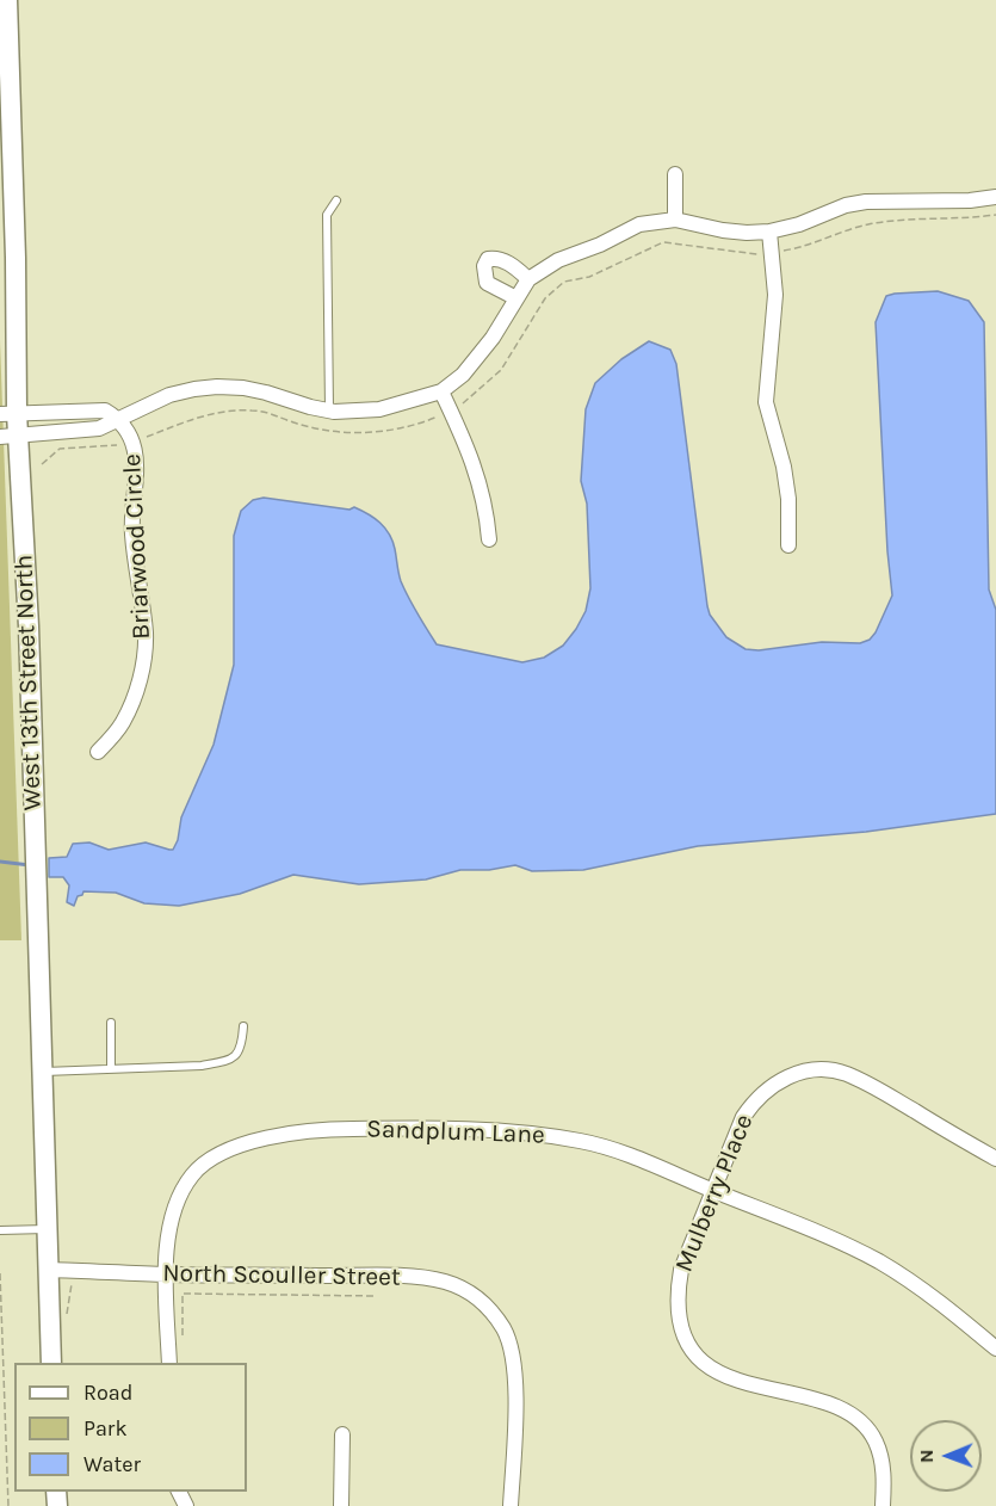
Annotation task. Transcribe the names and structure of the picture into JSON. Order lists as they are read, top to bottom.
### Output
{
  "streets": {
    "street": [
      "Briarwood Circle",
      "West 13th Street North",
      "Sandplum Lane",
      "Mulberry Place",
      "North Scouller Street"
    ]
  },
  "crossings": [
    ["West 13th Street North", "North Scouller Street"],
    ["Sandplum Lane", "Mulberry Place"],
    ["Sandplum Lane", "North Scouller Street"]
  ],
  "legend": ["Road", "Park", "Water"],
  "north": "left"
}
